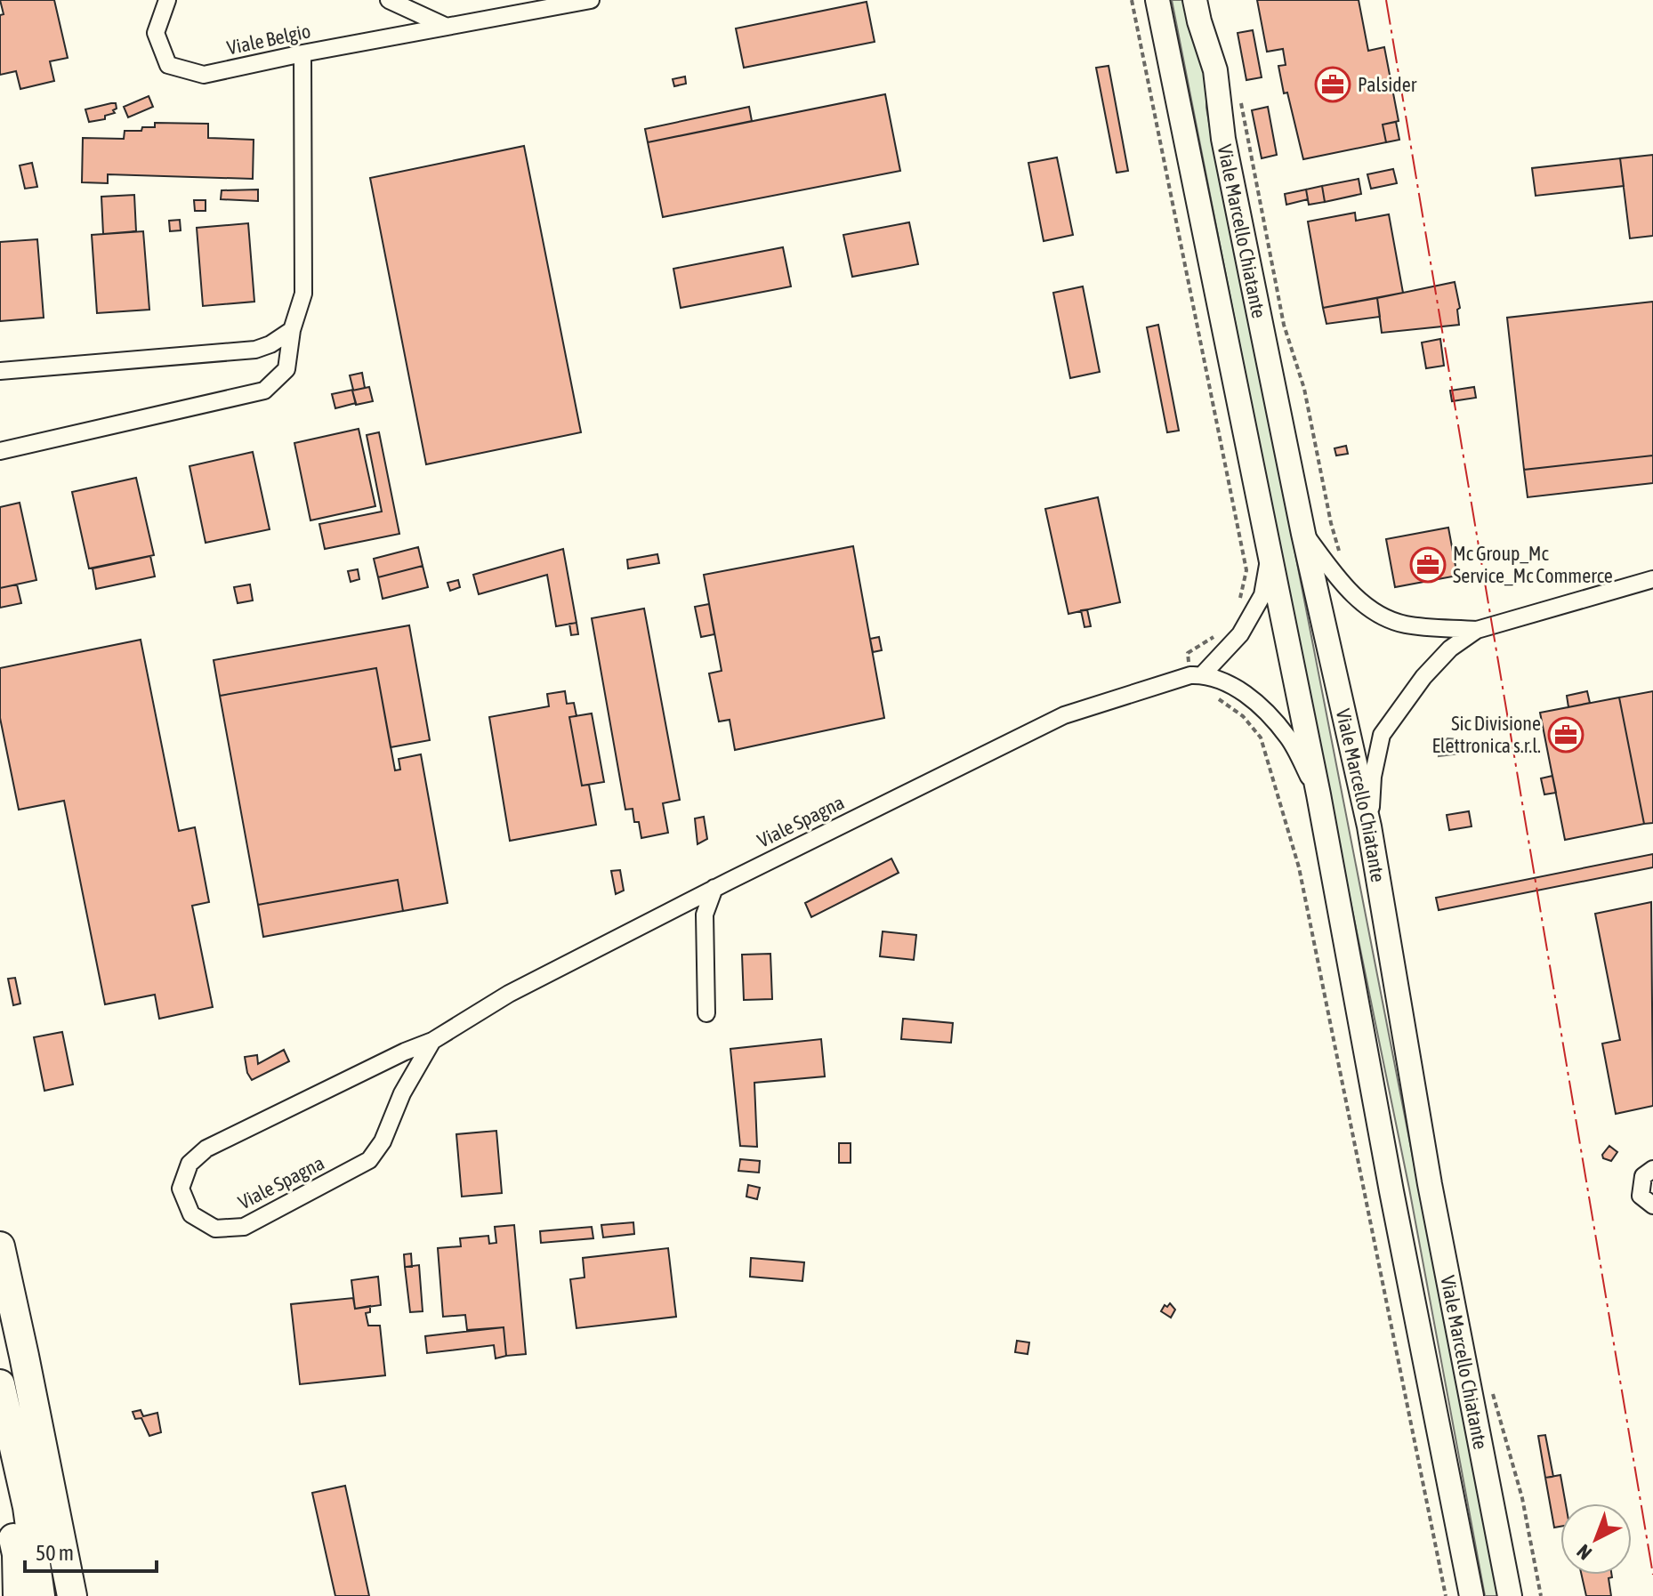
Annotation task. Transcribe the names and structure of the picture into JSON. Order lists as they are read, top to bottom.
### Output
{
  "streets": {
    "street": ["Viale Belgio", "Viale Marcello Chiatante", "Viale Spagna"]
  },
  "crossings": [
    ["Viale Marcello Chiatante", "Viale Spagna"]
  ],
  "places": {
    "office": ["Palsider", "Mc Group_Mc Service_Mc Commerce", "Sic Divisione Elettronica s.r.l."]
  },
  "scale_bar": "50 m",
  "north": "bottom left"
}
